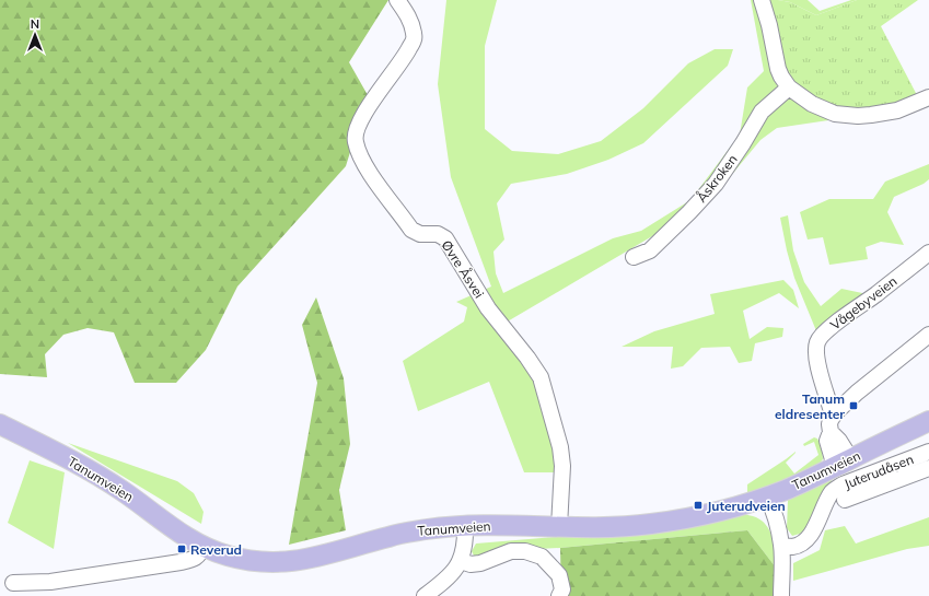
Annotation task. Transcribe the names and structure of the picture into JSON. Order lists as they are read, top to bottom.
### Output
{
  "streets": {
    "main road": ["Tanumveien"],
    "street": [
      "Åskroken",
      "Øvre Åsvei",
      "Vågebyveien",
      "Juterudåsen"
    ]
  },
  "crossings": [
    ["Øvre Åsvei", "Tanumveien"]
  ],
  "places": {
    "transit": ["Tanum eldresenter", "Juterudveien", "Reverud"]
  },
  "north": "top"
}
